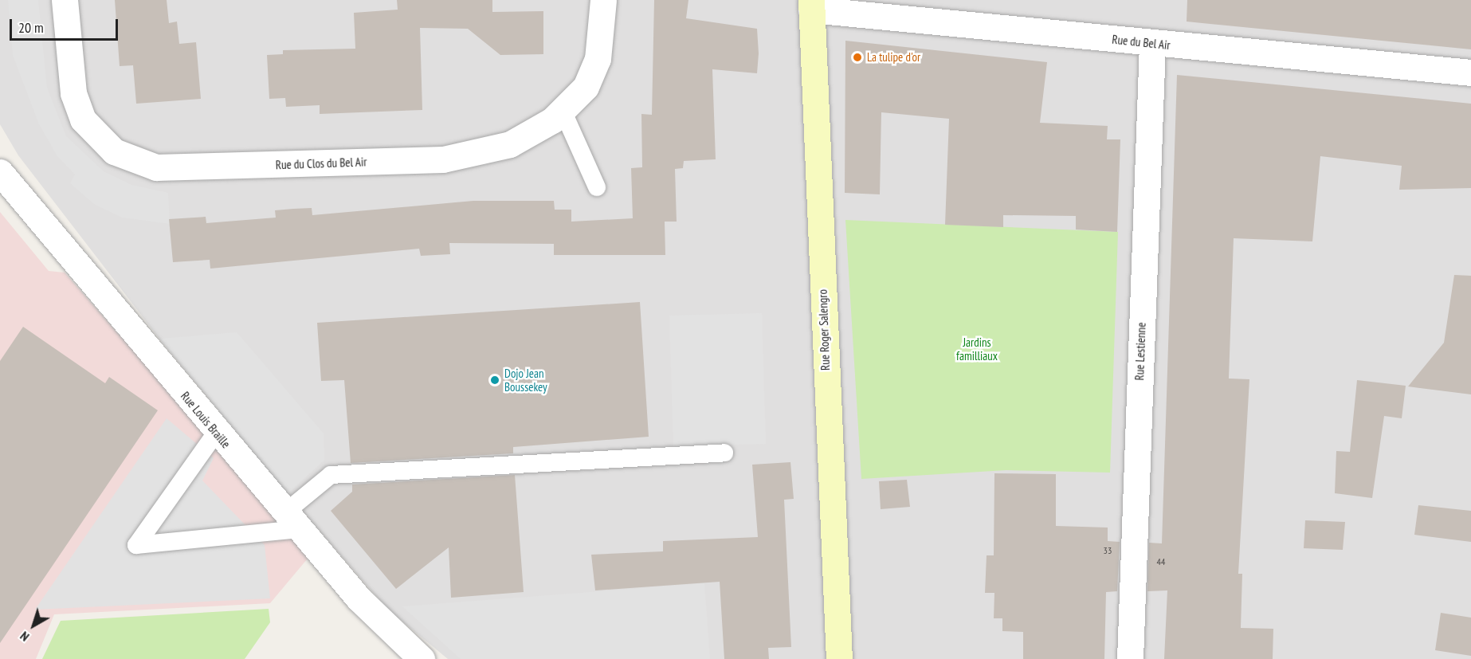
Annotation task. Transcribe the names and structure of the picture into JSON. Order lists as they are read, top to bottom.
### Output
{
  "streets": {
    "street": [
      "Rue du Bel Air",
      "Rue du Clos du Bel Air",
      "Rue Roger Salengro",
      "Rue Lestienne",
      "Rue Louis Braille"
    ]
  },
  "crossings": [
    ["Rue du Bel Air", "Rue Roger Salengro"],
    ["Rue du Bel Air", "Rue Lestienne"]
  ],
  "parks": ["Jardins familliaux"],
  "places": ["La tulipe d'or", "Dojo Jean Boussekey"],
  "house_numbers": ["33", "44"],
  "scale_bar": "20 m",
  "north": "bottom left"
}
